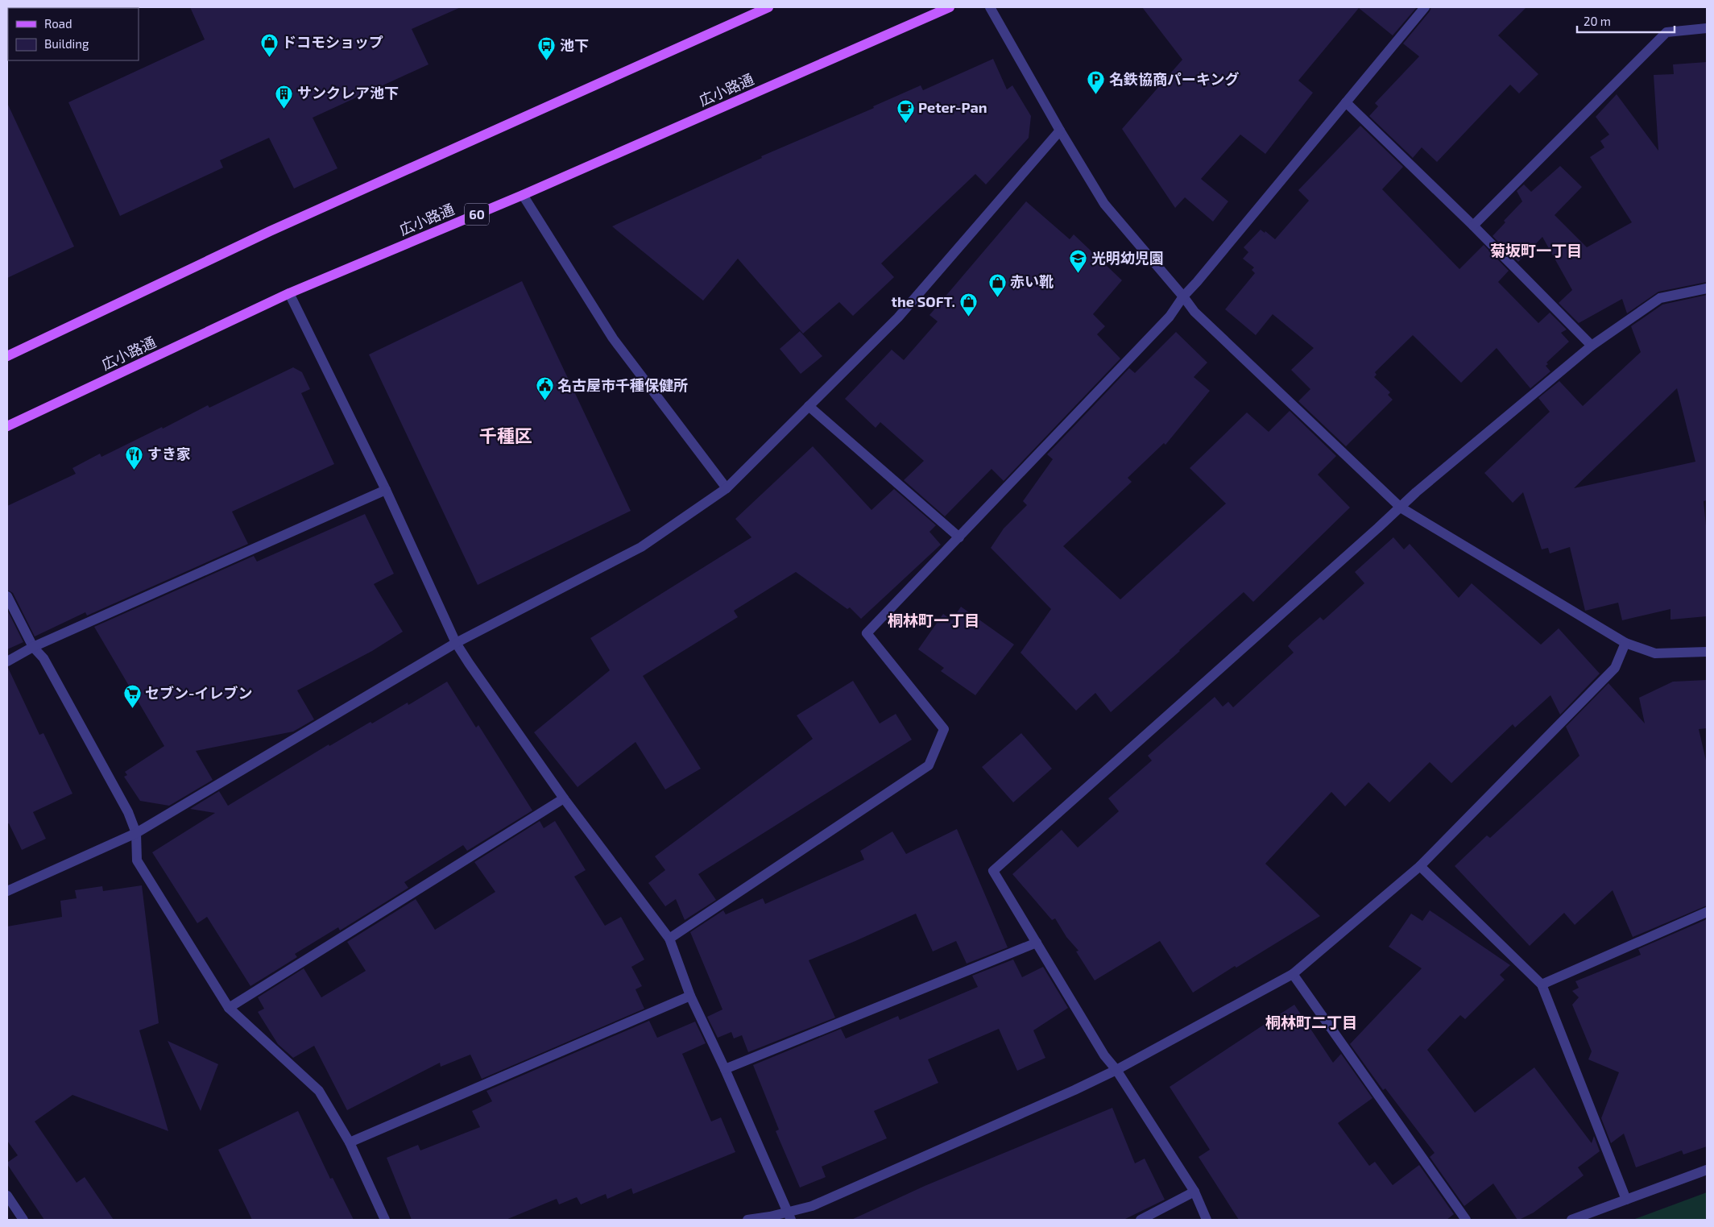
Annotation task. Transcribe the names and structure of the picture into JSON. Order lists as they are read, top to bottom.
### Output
{
  "streets": {
    "main road": ["広小路通", "60"]
  },
  "districts": [
    "菊坂町一丁目",
    "千種区",
    "桐林町一丁目",
    "桐林町二丁目"
  ],
  "places": {
    "shop": ["ドコモショップ", "赤い靴", "the SOFT."],
    "bus stop": ["池下"],
    "parking": ["名鉄協商パーキング"],
    "building": ["サンクレア池下"],
    "cafe": ["Peter-Pan"],
    "school or university": ["光明幼児園"],
    "public building": ["名古屋市千種保健所"],
    "restaurant": ["すき家"],
    "supermarket": ["セブン-イレブン"]
  },
  "legend": ["Road", "Building"],
  "scale_bar": "20 m"
}
